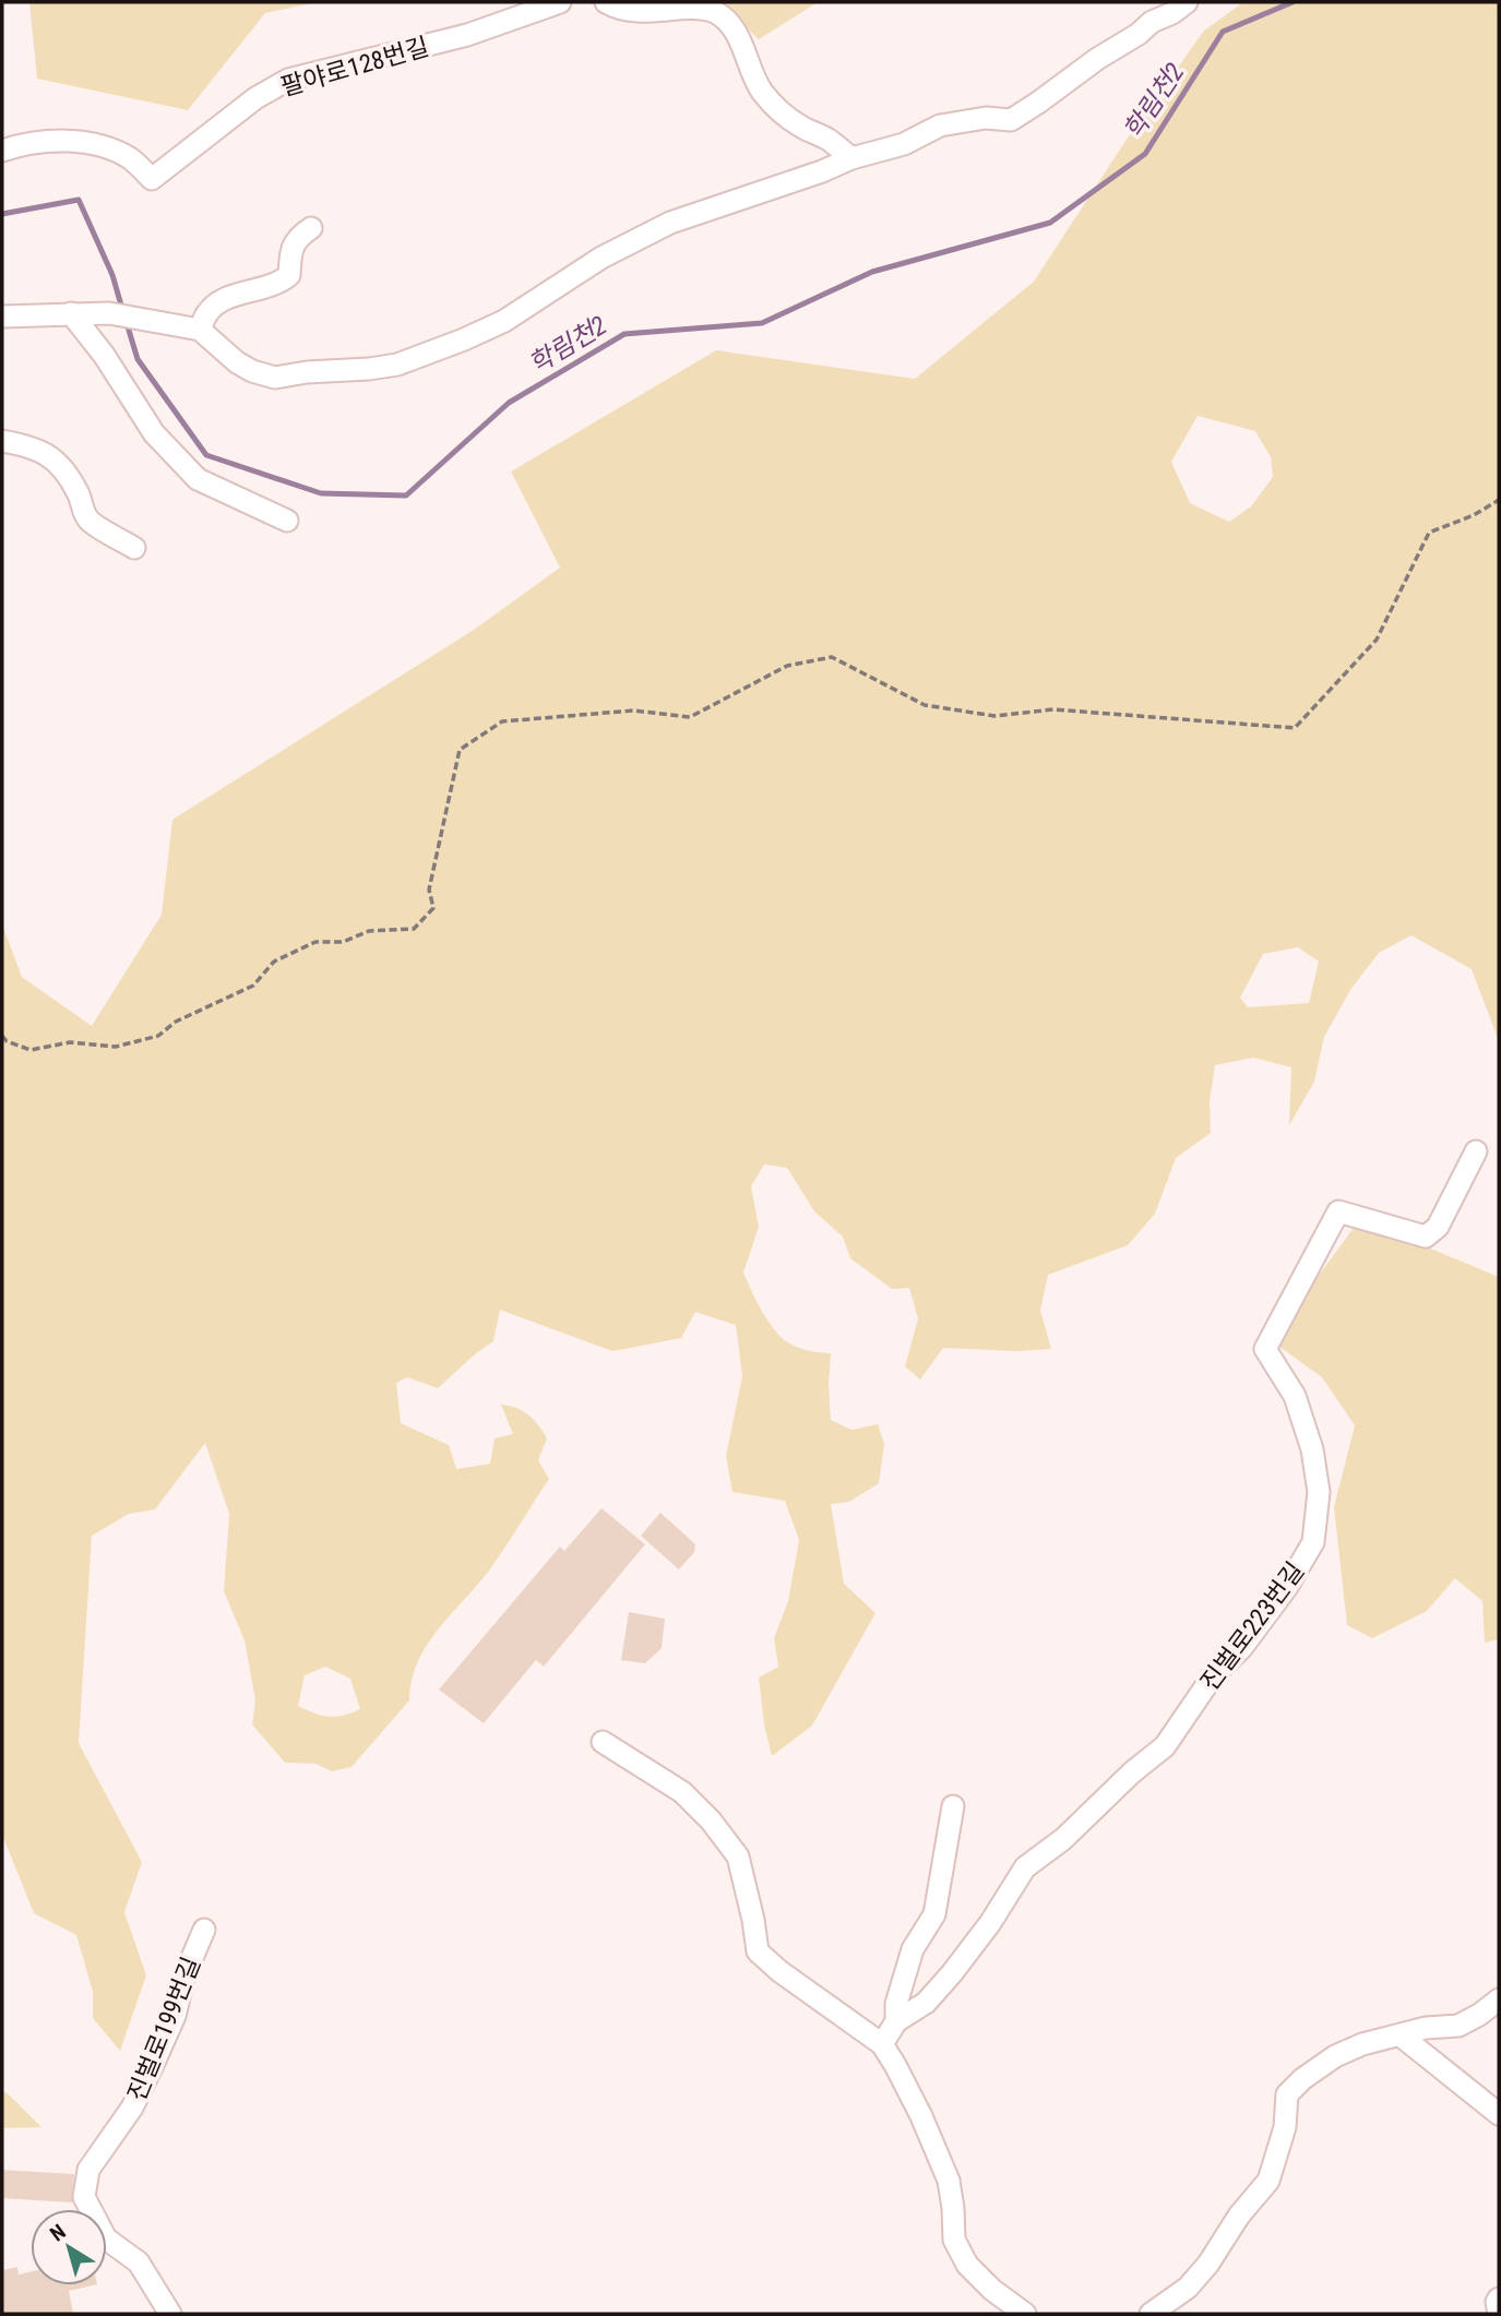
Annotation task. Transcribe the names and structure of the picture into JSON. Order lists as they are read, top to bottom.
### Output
{
  "streets": {
    "lane": ["팔야로128번길", "진벌로223번길", "진벌로199번길"]
  },
  "water": ["학림천2"],
  "north": "top left"
}
